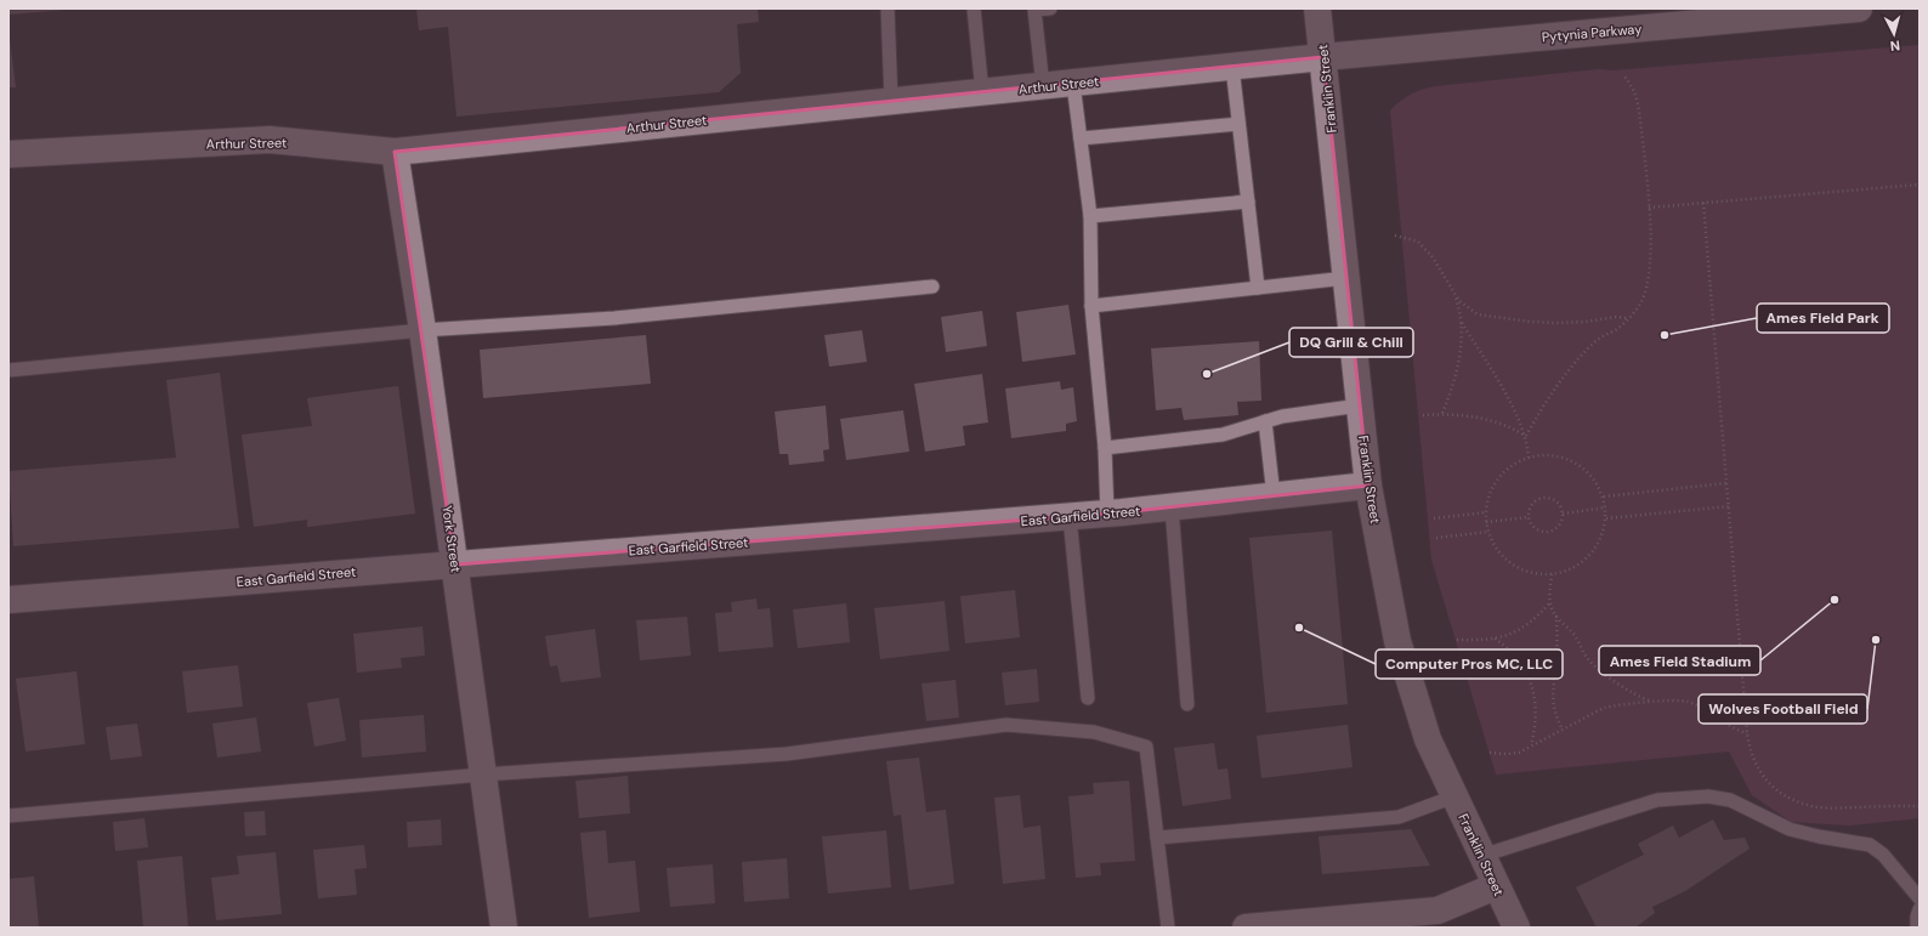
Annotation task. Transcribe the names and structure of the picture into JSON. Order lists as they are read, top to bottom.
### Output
{
  "streets": {
    "street": [
      "Pytynia Parkway",
      "Arthur Street",
      "Franklin Street",
      "East Garfield Street",
      "York Street"
    ]
  },
  "crossings": [
    ["Pytynia Parkway", "Arthur Street"],
    ["Pytynia Parkway", "Franklin Street"],
    ["Arthur Street", "Franklin Street"],
    ["Arthur Street", "York Street"],
    ["Franklin Street", "East Garfield Street"],
    ["East Garfield Street", "York Street"]
  ],
  "places": [
    "Ames Field Park",
    "DQ Grill & Chill",
    "Ames Field Stadium",
    "Computer Pros MC, LLC",
    "Wolves Football Field"
  ],
  "north": "bottom"
}
